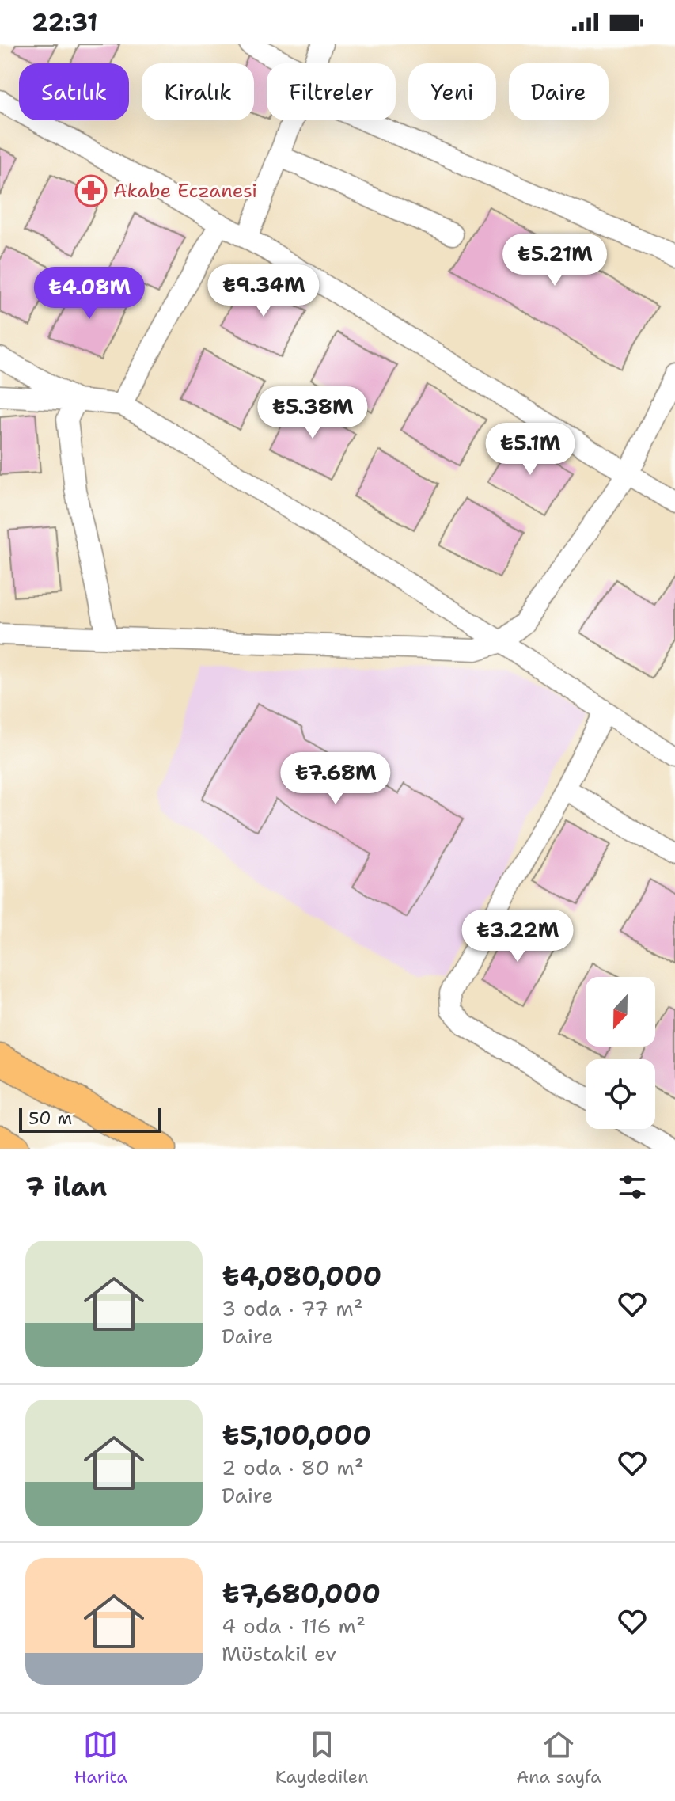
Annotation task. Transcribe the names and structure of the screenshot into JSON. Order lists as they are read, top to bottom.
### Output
{
  "places": {
    "pharmacy": ["Akabe Eczanesi"]
  },
  "scale_bar": "50 m",
  "north": "bottom",
  "page": {
    "status": "22:31",
    "chip": [
      "Satılık",
      "Kiralık",
      "Filtreler",
      "Yeni",
      "Daire"
    ],
    "price": [
      "₺5.21M",
      "₺9.34M",
      "₺4.08M",
      "₺5.38M",
      "₺5.1M",
      "₺7.68M",
      "₺3.22M"
    ],
    "scale": "50 m",
    "heading": "7 ilan",
    "list": [
      {
        "name": "₺4,080,000",
        "note": "3 oda · 77 m² · Daire"
      },
      {
        "name": "₺5,100,000",
        "note": "2 oda · 80 m² · Daire"
      },
      {
        "name": "₺7,680,000",
        "note": "4 oda · 116 m² · Müstakil ev"
      }
    ],
    "tabs": ["Harita", "Kaydedilen", "Ana sayfa"]
  }
}
